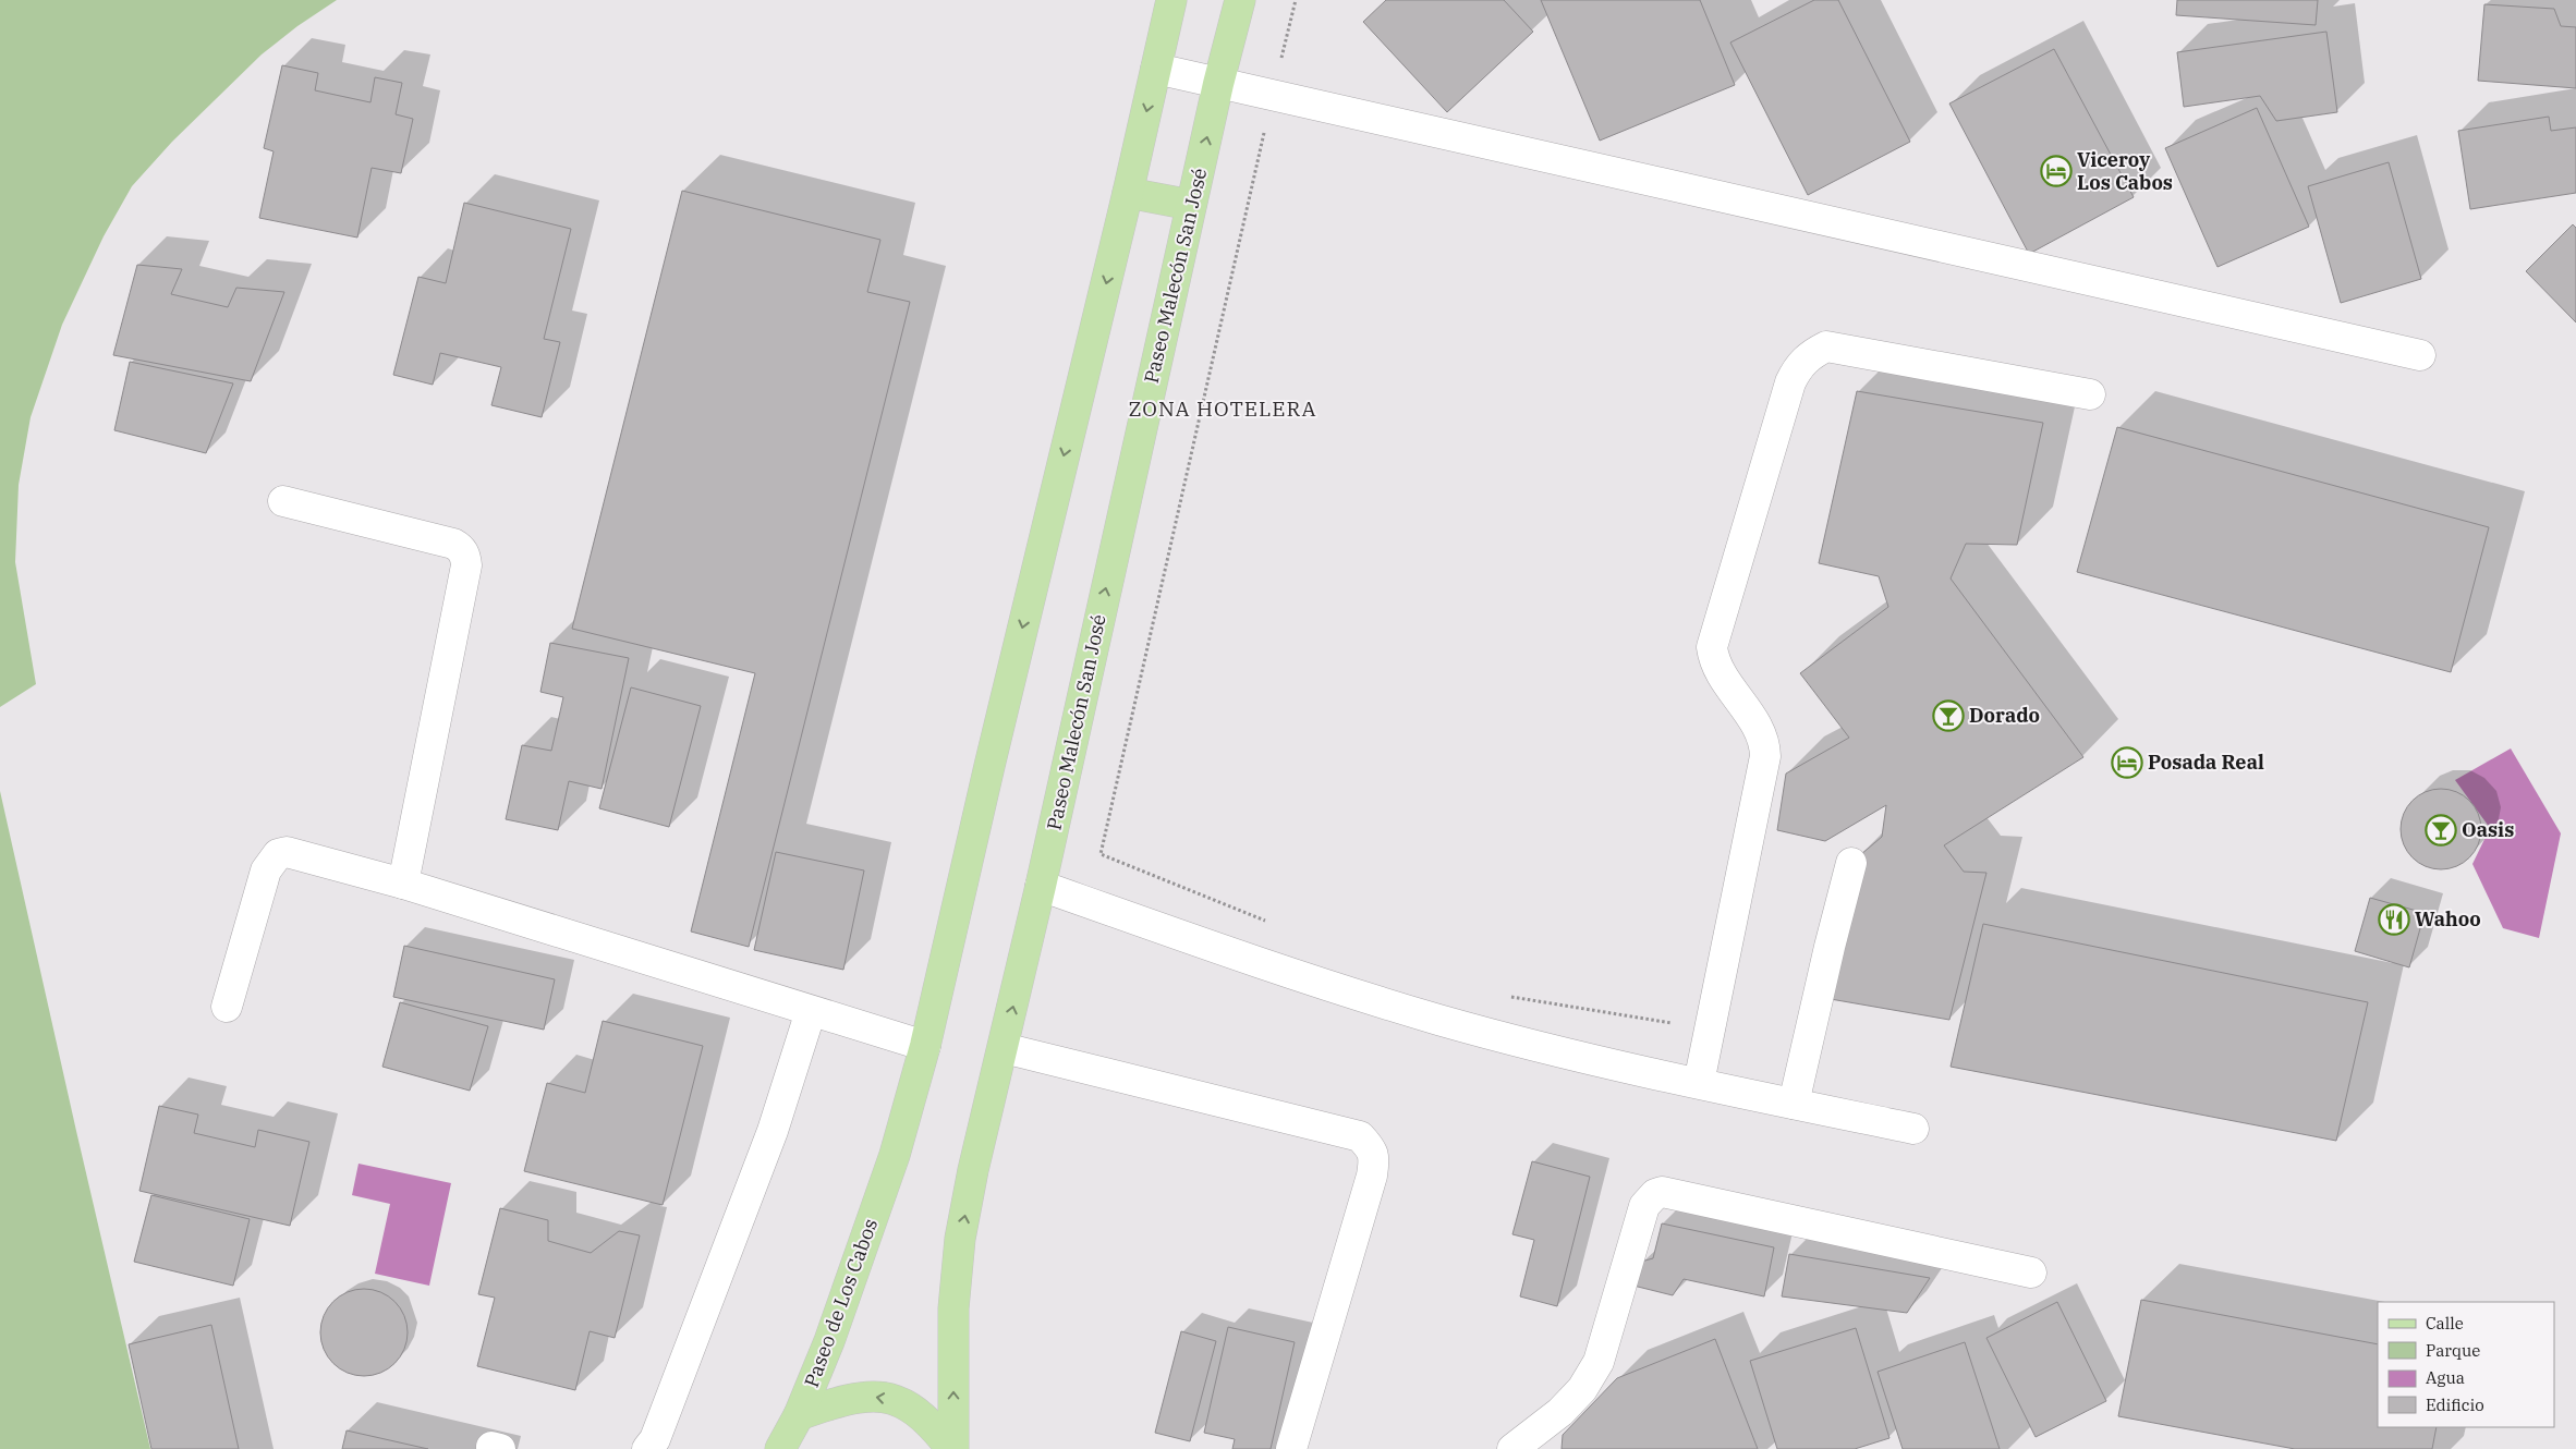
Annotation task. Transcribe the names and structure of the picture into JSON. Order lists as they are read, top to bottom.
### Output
{
  "streets": {
    "main road": ["Paseo Malecón San José", "Paseo de Los Cabos"]
  },
  "districts": ["ZONA HOTELERA"],
  "places": {
    "hotel": ["Viceroy Los Cabos", "Posada Real"],
    "bar": ["Dorado", "Oasis"],
    "restaurant": ["Wahoo"]
  },
  "legend": [
    "Calle",
    "Parque",
    "Agua",
    "Edificio"
  ]
}
